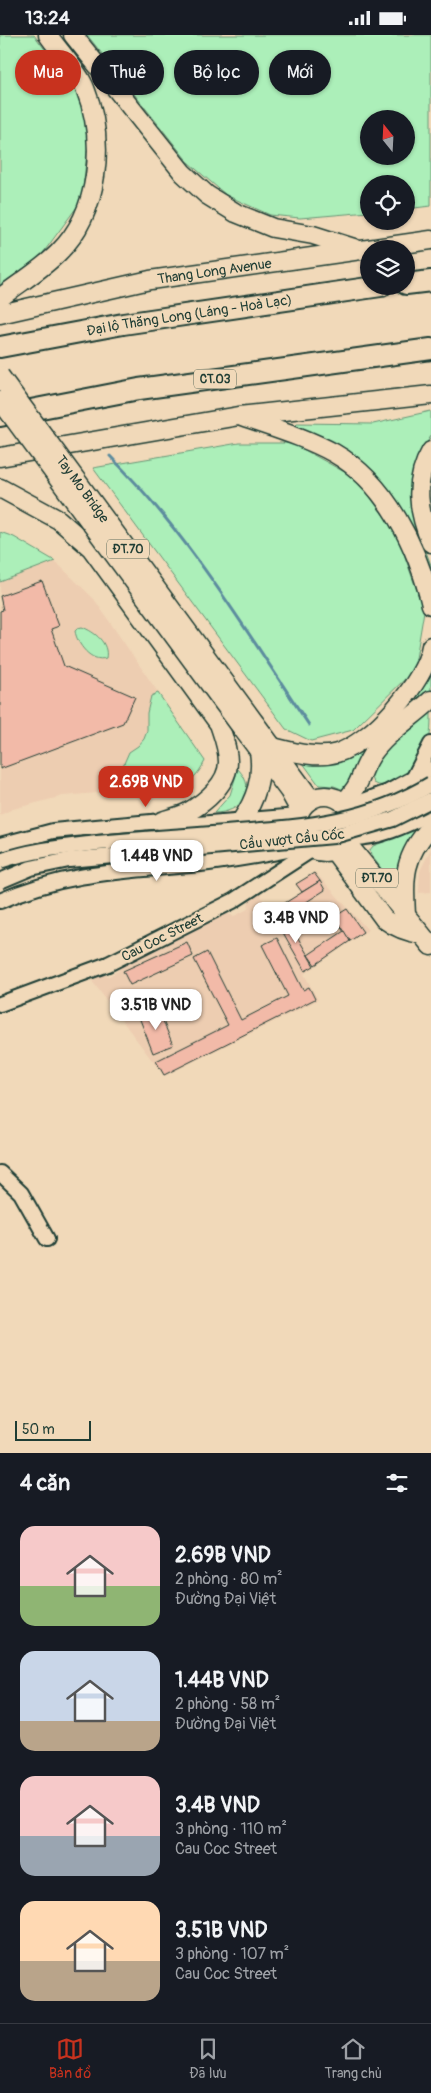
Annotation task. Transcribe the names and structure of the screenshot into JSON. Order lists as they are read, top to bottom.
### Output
{
  "streets": {
    "highway": ["Đại lộ Thăng Long (Láng - Hoà Lạc)", "CT.03"],
    "main road": ["Thang Long Avenue", "Tay Mo Bridge", "ĐT.70"],
    "street": ["Cầu vượt Cầu Cốc", "Cau Coc Street"]
  },
  "crossings": [
    ["Tay Mo Bridge", "ĐT.70"],
    ["ĐT.70", "Cau Coc Street"]
  ],
  "scale_bar": "50 m",
  "north": "top",
  "page": {
    "status": "13:24",
    "chip": [
      "Mua",
      "Thuê",
      "Bộ lọc",
      "Mới"
    ],
    "price": [
      "2.69B VND",
      "1.44B VND",
      "3.4B VND",
      "3.51B VND"
    ],
    "scale": "50 m",
    "heading": "4 căn",
    "list": [
      {
        "name": "2.69B VND",
        "note": "2 phòng · 80 m² · Đường Đại Việt"
      },
      {
        "name": "1.44B VND",
        "note": "2 phòng · 58 m² · Đường Đại Việt"
      },
      {
        "name": "3.4B VND",
        "note": "3 phòng · 110 m² · Cau Coc Street"
      },
      {
        "name": "3.51B VND",
        "note": "3 phòng · 107 m² · Cau Coc Street"
      }
    ],
    "tabs": ["Bản đồ", "Đã lưu", "Trang chủ"]
  }
}
